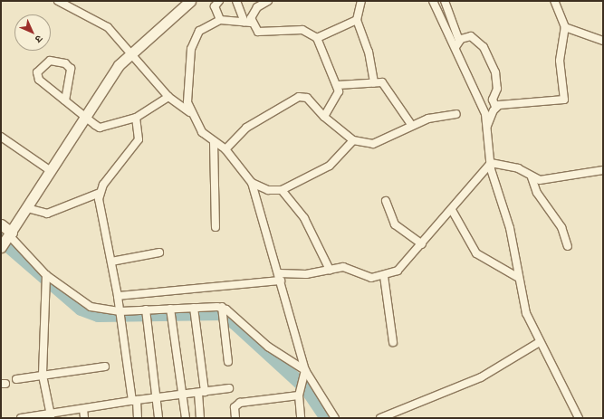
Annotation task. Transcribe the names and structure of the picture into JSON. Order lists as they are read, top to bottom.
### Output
{
  "north": "bottom right"
}
